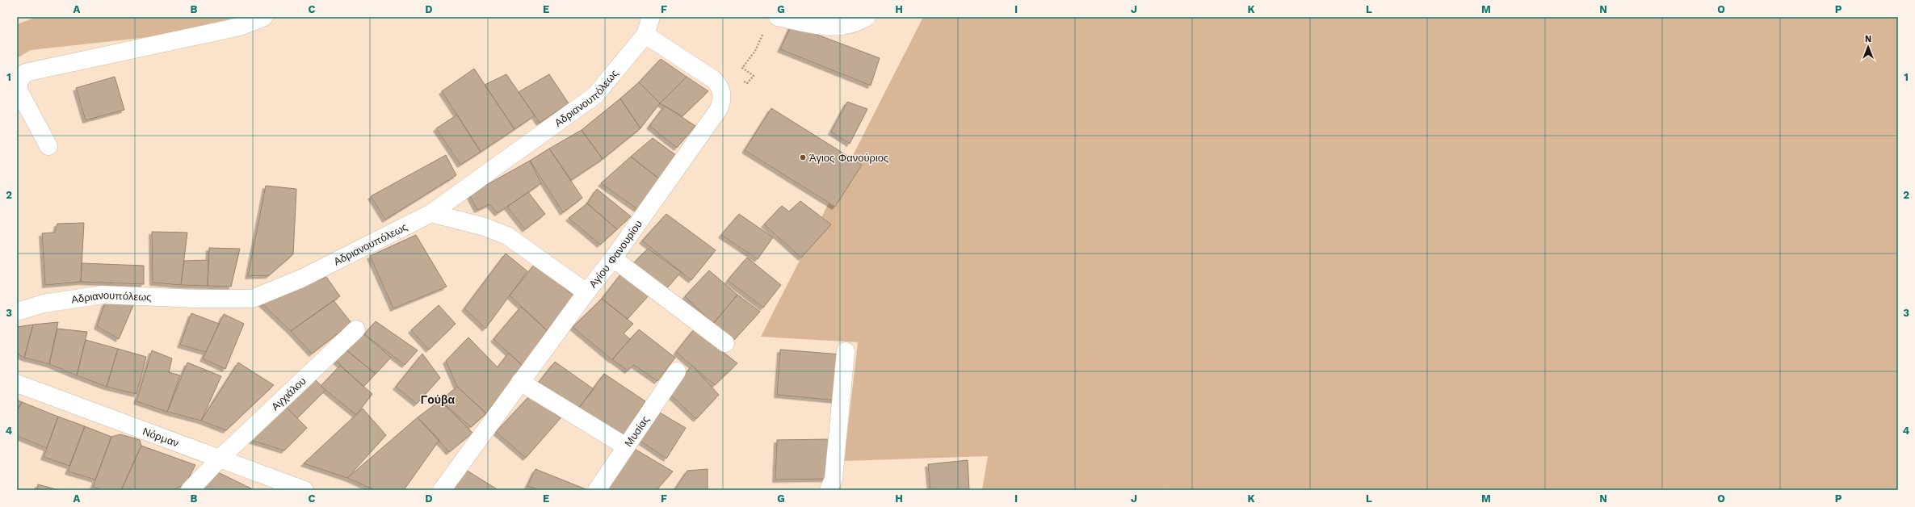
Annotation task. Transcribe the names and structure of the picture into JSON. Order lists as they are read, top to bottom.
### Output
{
  "streets": {
    "street": [
      "Αδριανουπόλεως",
      "Αγίου Φανουρίου",
      "Αγχιάλου",
      "Μυσίας",
      "Νόρμαν"
    ]
  },
  "crossings": [
    ["Αγχιάλου", "Νόρμαν"]
  ],
  "districts": ["Γούβα"],
  "places": ["Άγιος Φανούριος"],
  "north": "top",
  "grid": {
    "columns": [
      "A",
      "B",
      "C",
      "D",
      "E",
      "F",
      "G",
      "H",
      "I",
      "J",
      "K",
      "L",
      "M",
      "N",
      "O",
      "P"
    ],
    "rows": [
      "1",
      "2",
      "3",
      "4"
    ]
  }
}
